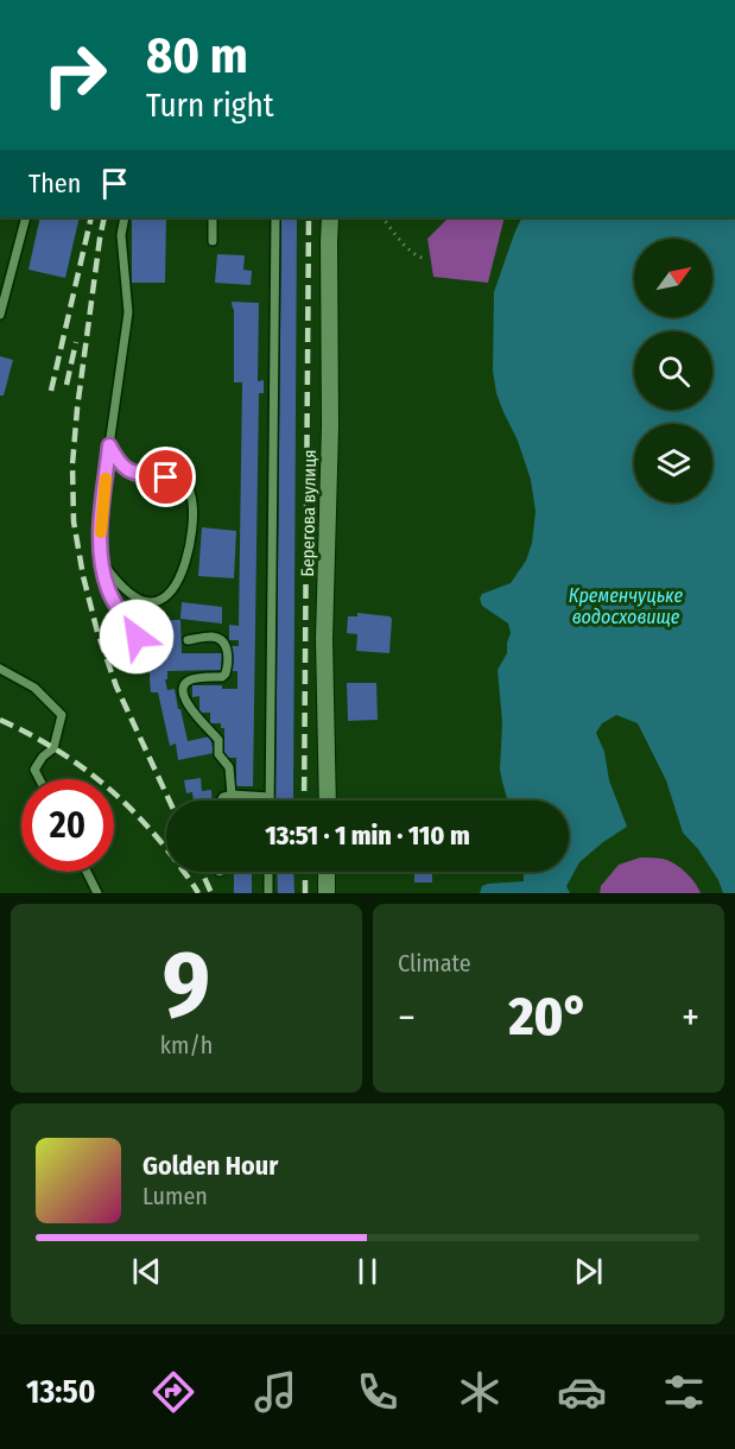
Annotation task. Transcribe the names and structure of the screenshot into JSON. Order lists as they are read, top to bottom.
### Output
{
  "streets": {
    "street": ["Берегова вулиця"]
  },
  "water": ["Кременчуцьке водосховище"],
  "north": "top right",
  "page": {
    "turn": ["80 m", "Turn right"],
    "then": "Then",
    "limit": "20",
    "trip": "13:51 · 1 min · 110 m",
    "tile": [
      ["9", "km/h"],
      "Climate"
    ],
    "heat": ["−", "20°", "+"],
    "song": ["Golden Hour", "Lumen"],
    "tabs": "13:50"
  }
}
